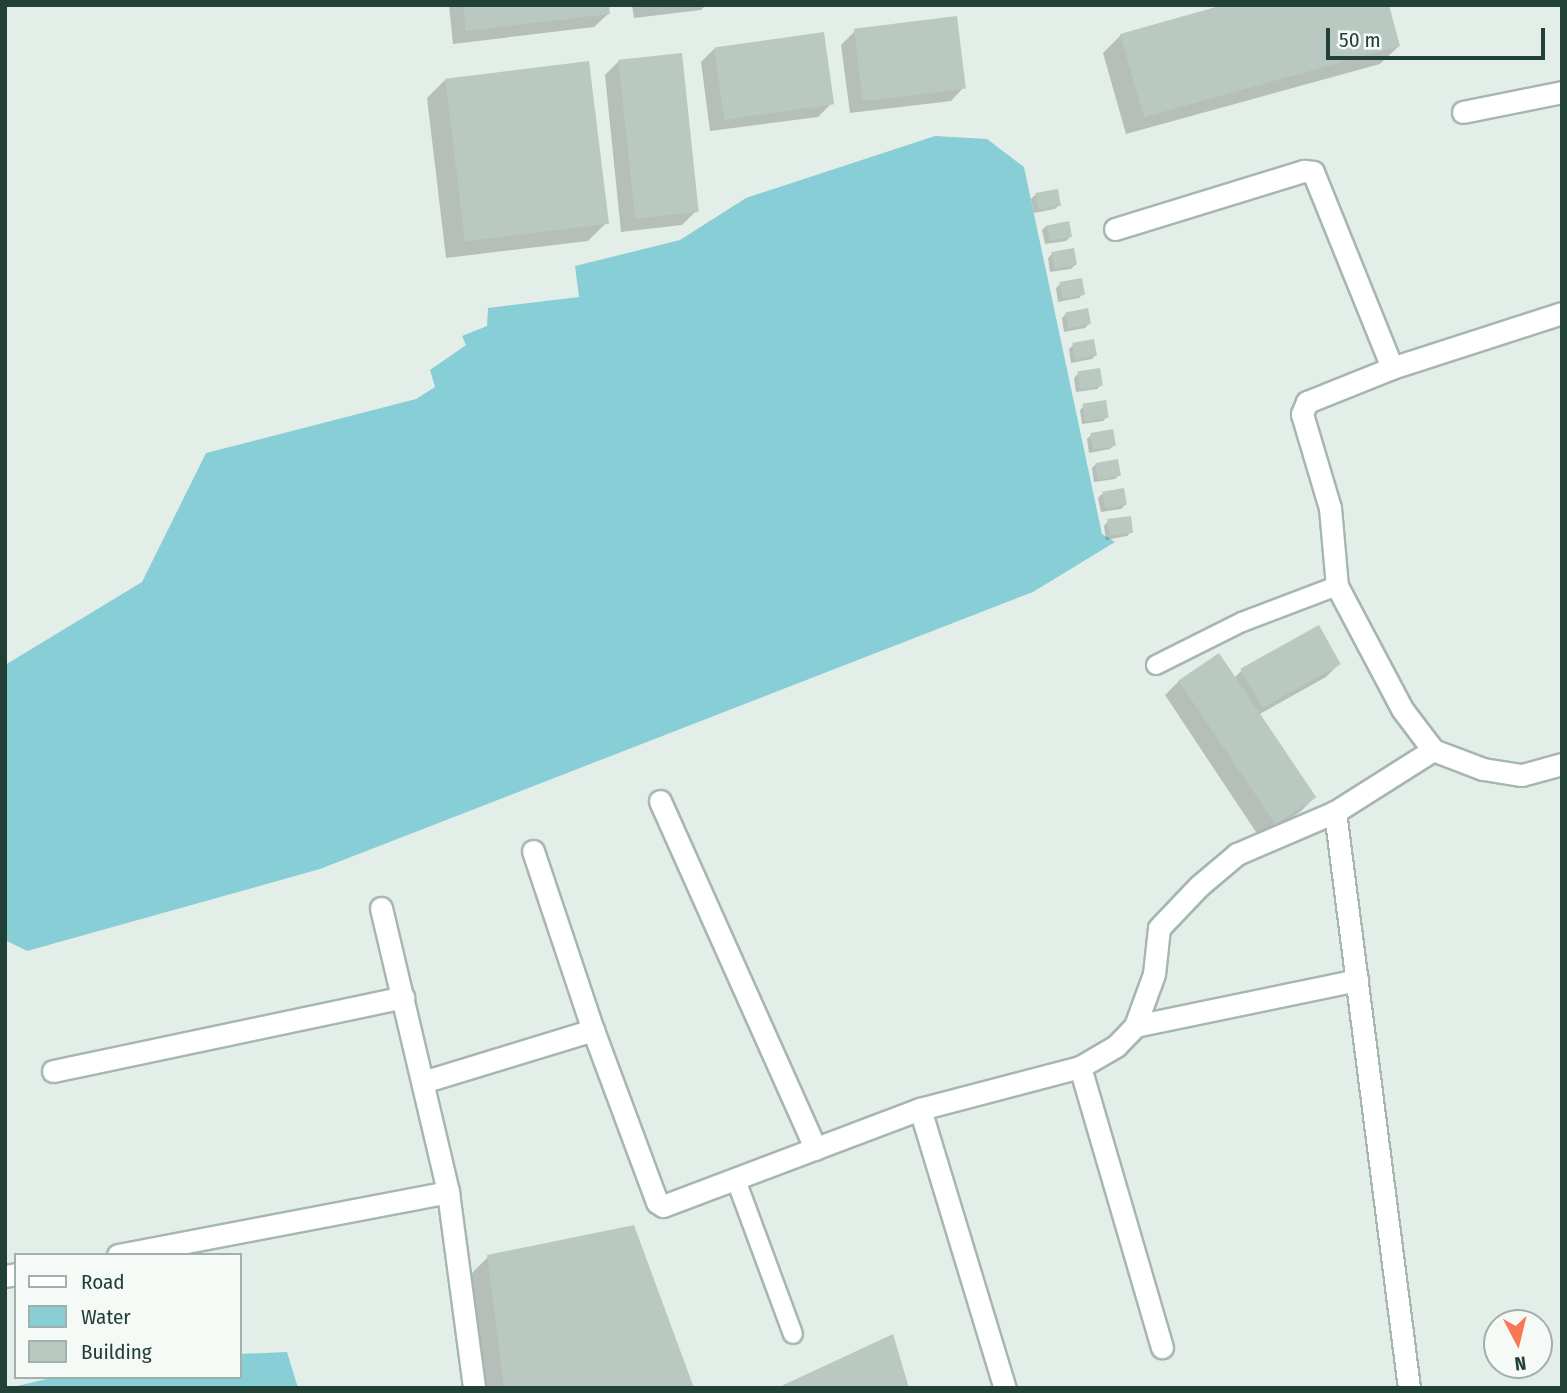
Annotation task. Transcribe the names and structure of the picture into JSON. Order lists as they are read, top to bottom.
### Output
{
  "legend": ["Road", "Water", "Building"],
  "scale_bar": "50 m",
  "north": "bottom"
}
